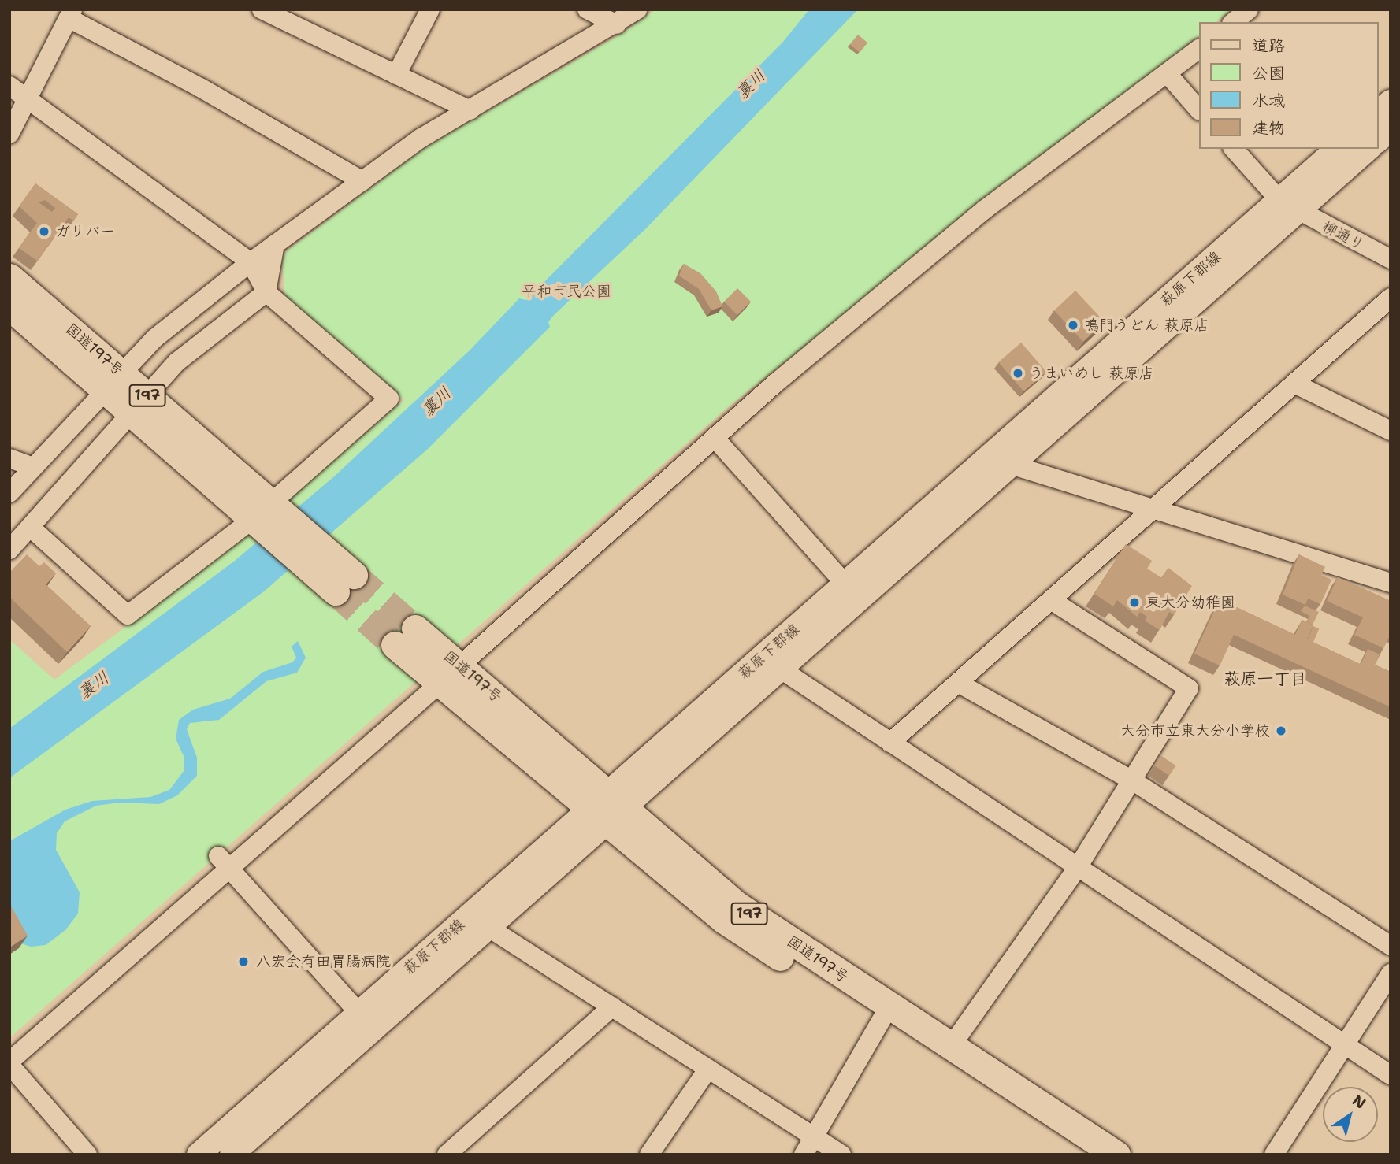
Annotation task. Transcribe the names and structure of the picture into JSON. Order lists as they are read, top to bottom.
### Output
{
  "streets": {
    "highway": ["国道197号", "197"],
    "main road": ["萩原下郡線"],
    "street": ["柳通り"]
  },
  "crossings": [
    ["柳通り", "萩原下郡線"],
    ["萩原下郡線", "国道197号"]
  ],
  "districts": ["萩原一丁目"],
  "water": ["裏川"],
  "parks": ["平和市民公園"],
  "places": [
    "ガリバー",
    "鳴門うどん 萩原店",
    "うまいめし 萩原店",
    "東大分幼稚園",
    "大分市立東大分小学校",
    "八宏会有田胃腸病院"
  ],
  "legend": [
    "道路",
    "公園",
    "水域",
    "建物"
  ],
  "north": "top right"
}
